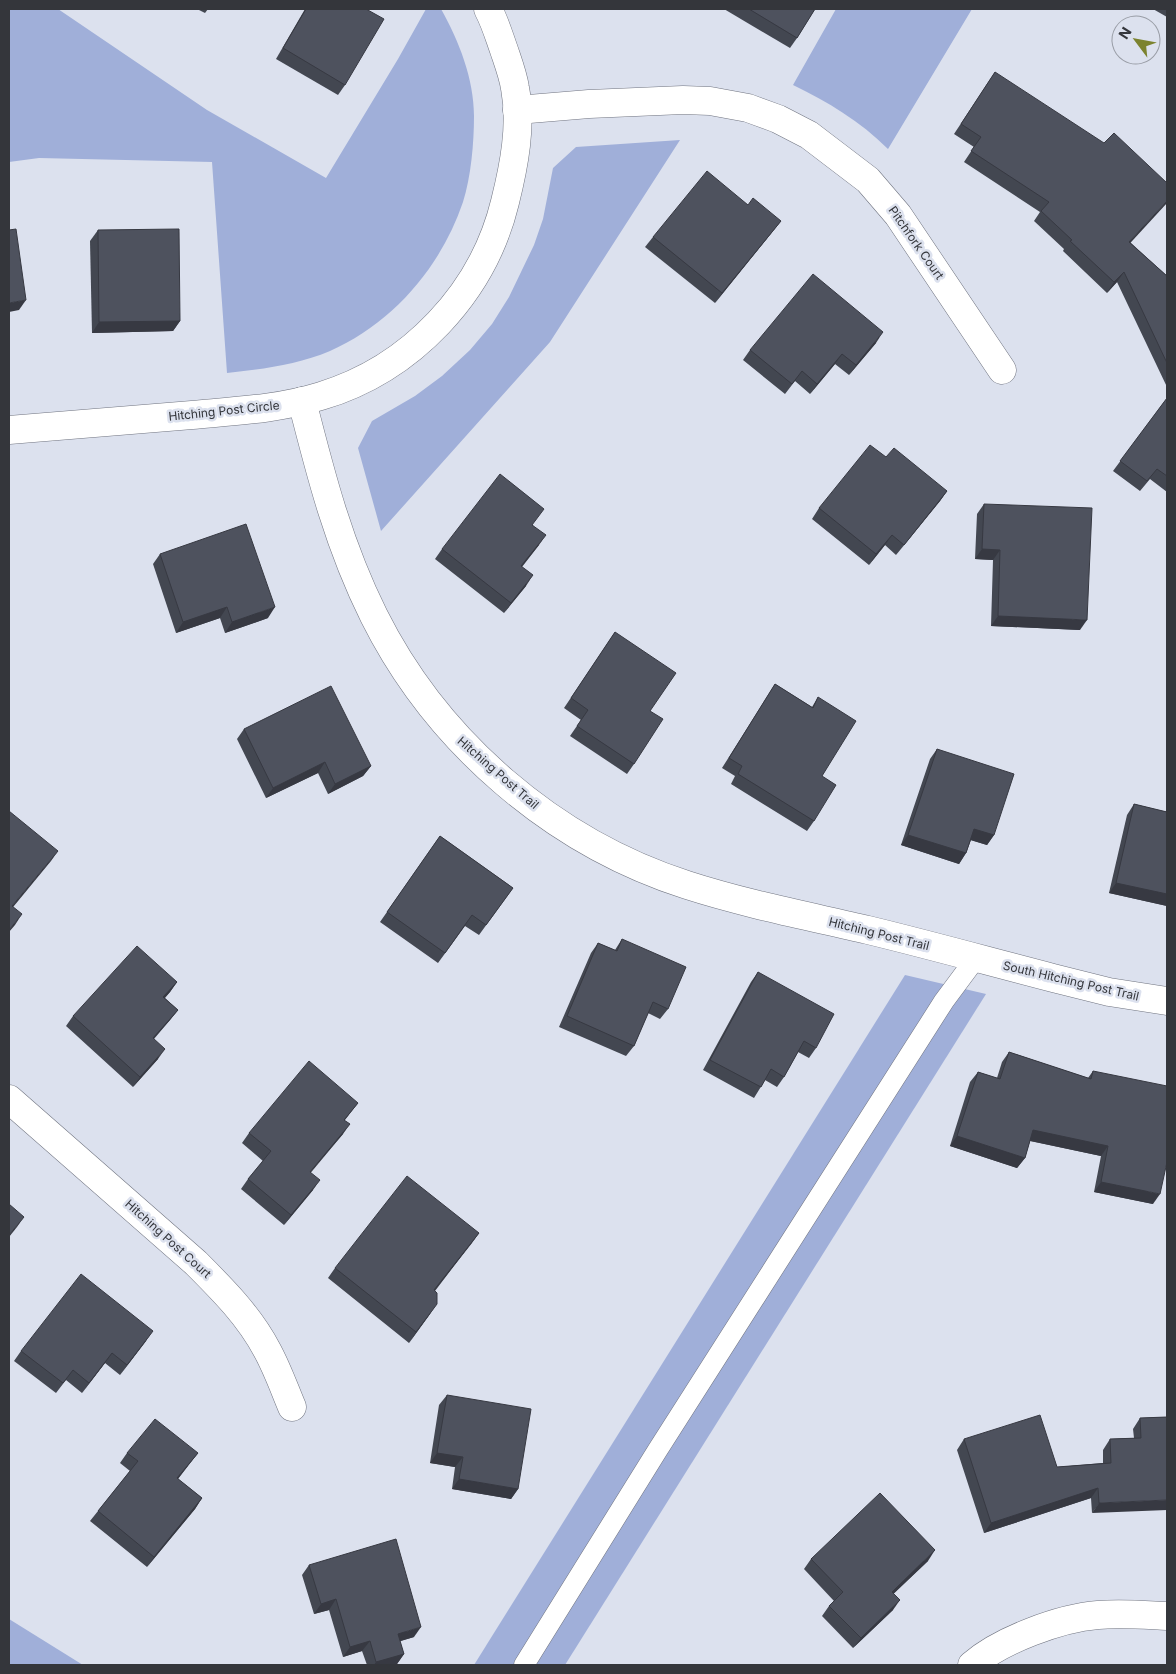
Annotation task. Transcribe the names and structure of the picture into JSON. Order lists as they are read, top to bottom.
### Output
{
  "streets": {
    "street": [
      "Pitchfork Court",
      "Hitching Post Circle",
      "Hitching Post Trail",
      "South Hitching Post Trail",
      "Hitching Post Court"
    ]
  },
  "crossings": [
    ["Pitchfork Court", "Hitching Post Circle"],
    ["Hitching Post Circle", "Hitching Post Trail"],
    ["Hitching Post Trail", "South Hitching Post Trail"]
  ],
  "north": "top left"
}
